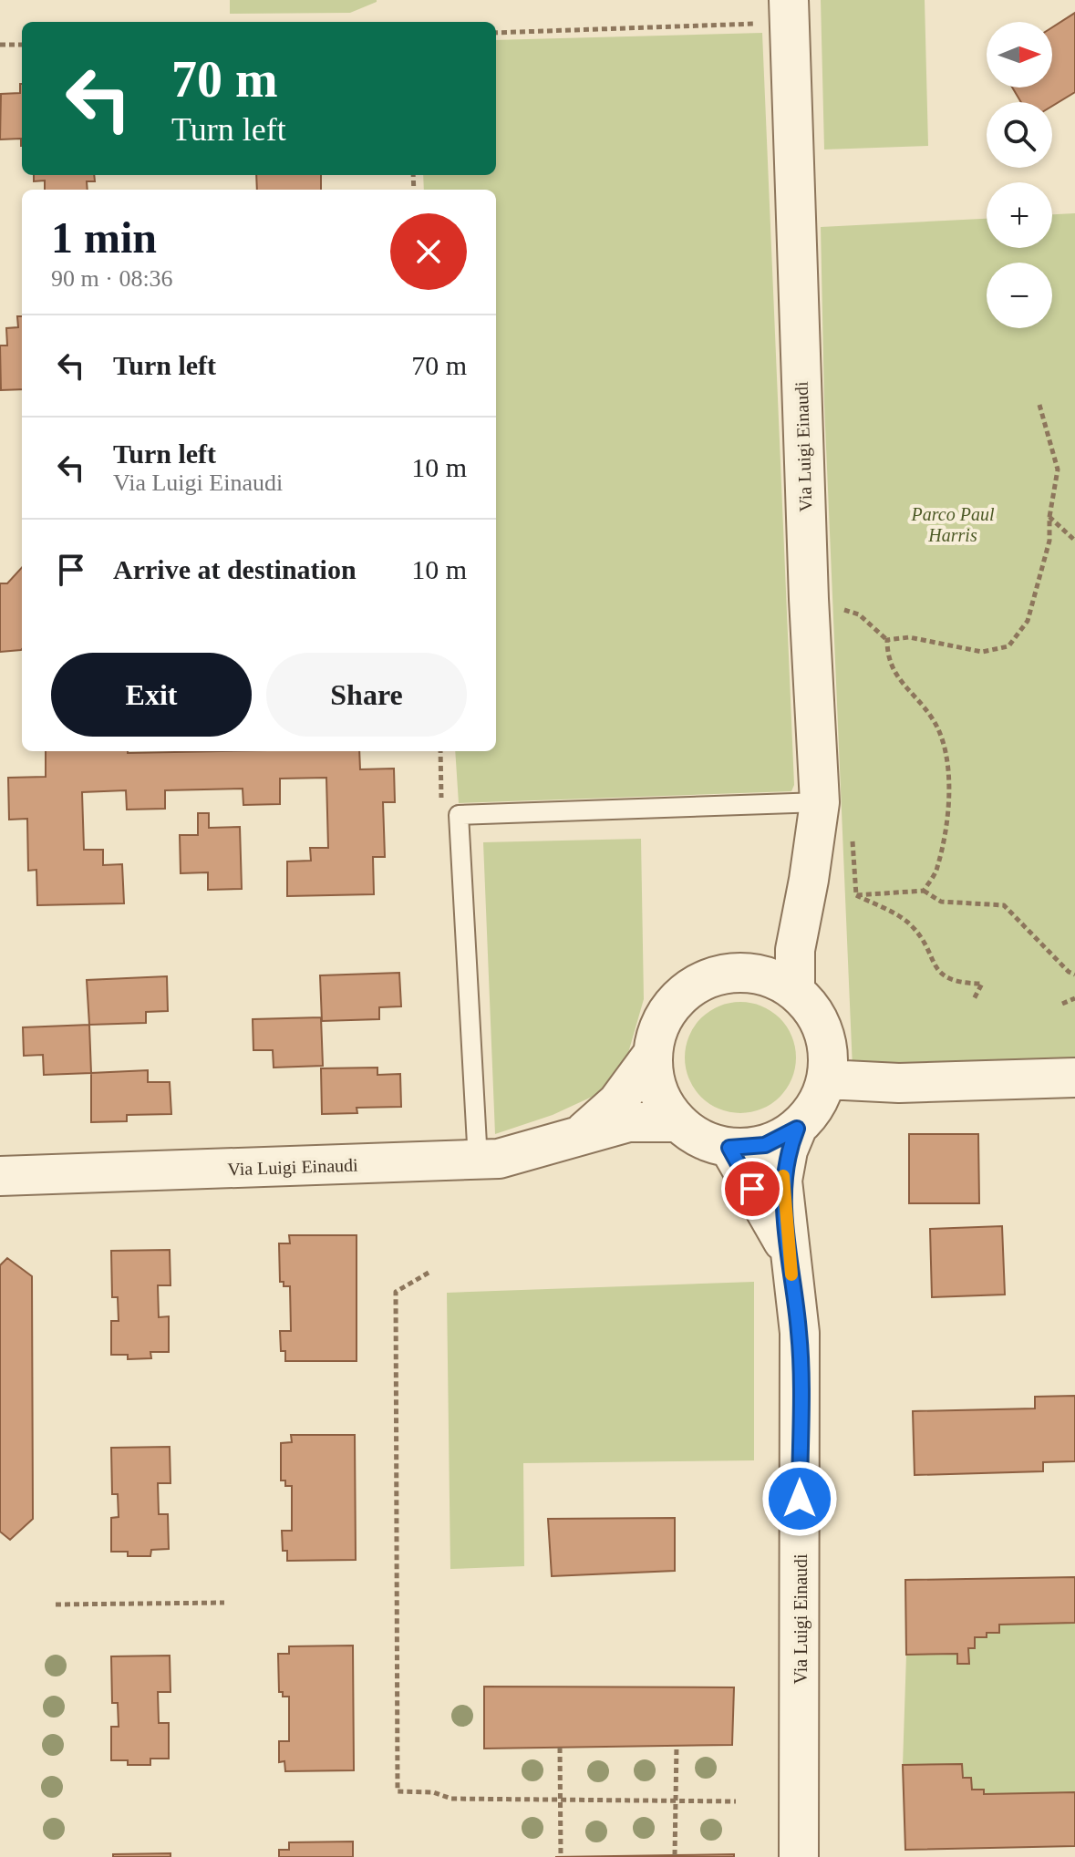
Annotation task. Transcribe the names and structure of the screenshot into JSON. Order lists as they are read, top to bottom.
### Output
{
  "streets": {
    "street": ["Via Luigi Einaudi"]
  },
  "parks": ["Parco Paul Harris"],
  "north": "right",
  "page": {
    "map_buttons": ["+", "−"],
    "turn": ["70 m", "Turn left"],
    "heading": ["1 min", "90 m · 08:36"],
    "list": [
      {
        "name": "Turn left",
        "value": "70 m"
      },
      {
        "name": "Turn left",
        "note": "Via Luigi Einaudi",
        "value": "10 m"
      },
      {
        "name": "Arrive at destination",
        "value": "10 m"
      }
    ],
    "buttons": ["Exit", "Share"]
  }
}
